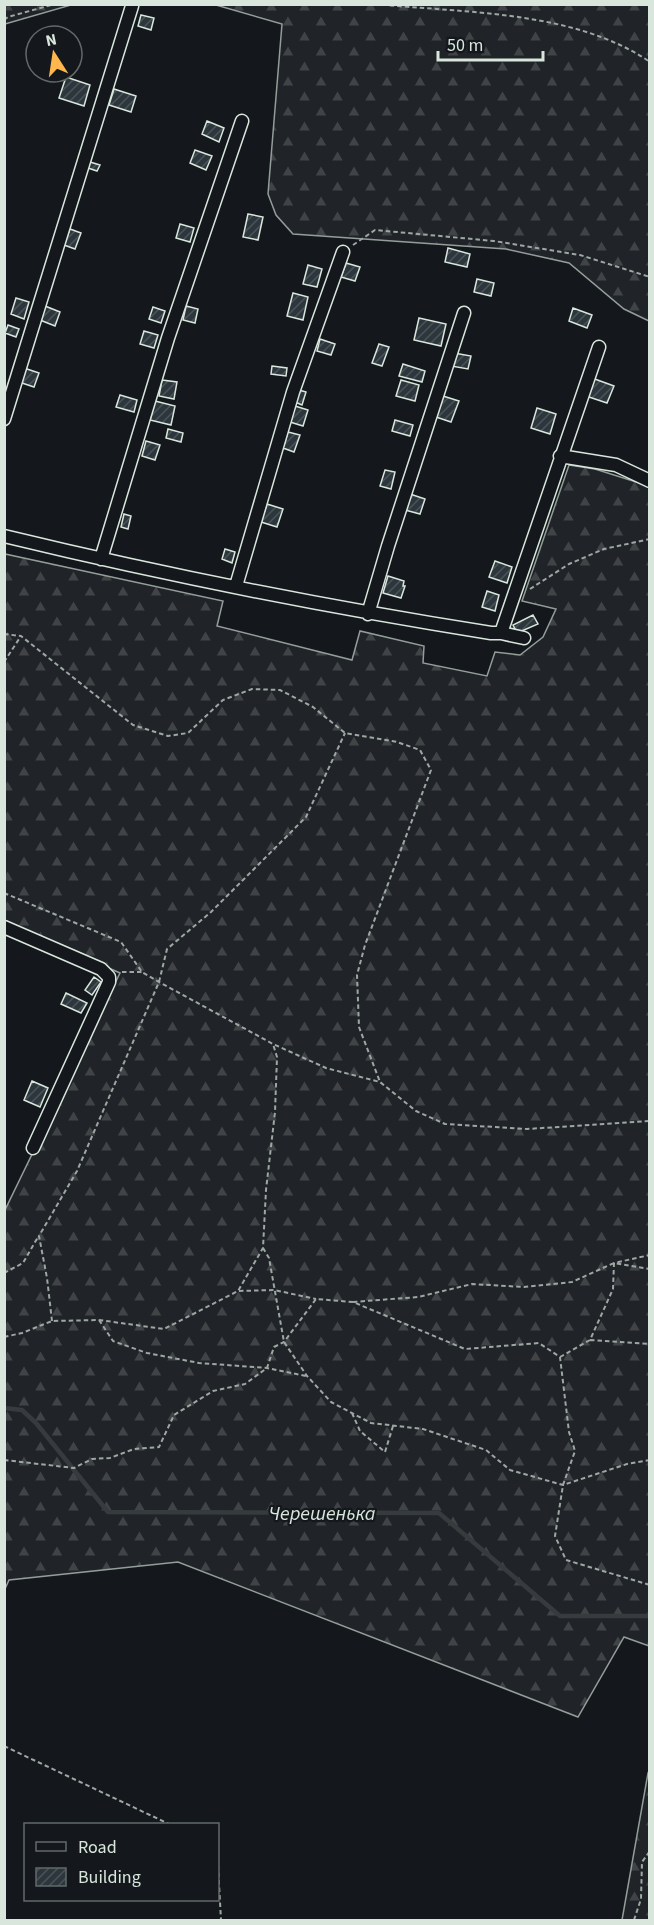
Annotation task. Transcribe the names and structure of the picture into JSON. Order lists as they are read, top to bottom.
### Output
{
  "water": ["Черешенька"],
  "legend": ["Road", "Building"],
  "scale_bar": "50 m",
  "north": "top"
}
